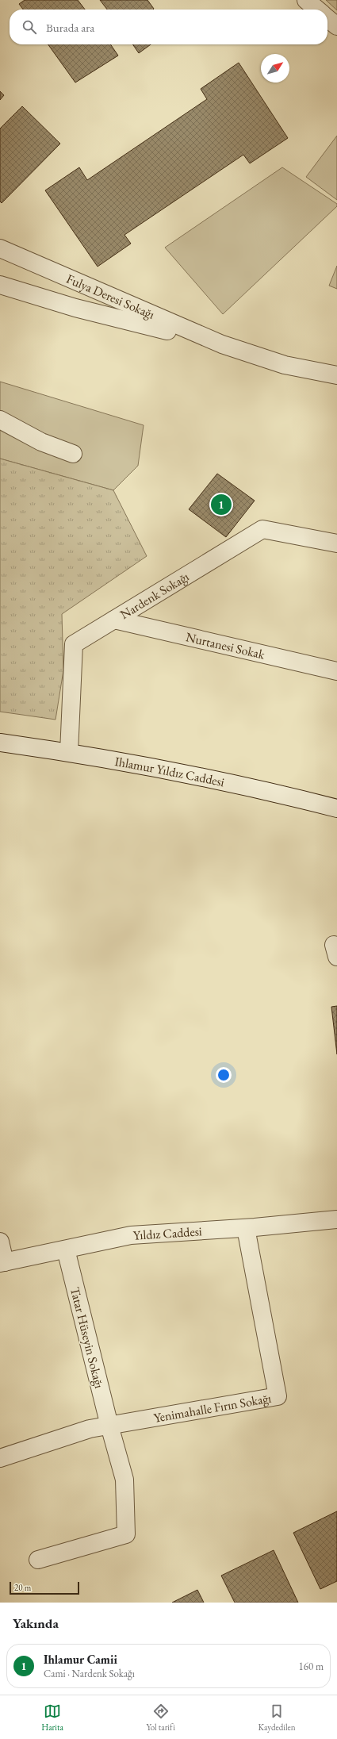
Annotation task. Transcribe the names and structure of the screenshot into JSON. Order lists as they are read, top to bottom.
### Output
{
  "streets": {
    "street": [
      "Fulya Deresi Sokağı",
      "Nardenk Sokağı",
      "Nurtanesi Sokak",
      "Ihlamur Yıldız Caddesi",
      "Yıldız Caddesi",
      "Tatar Hüseyin Sokağı",
      "Yenimahalle Fırın Sokağı"
    ]
  },
  "crossings": [
    ["Nardenk Sokağı", "Nurtanesi Sokak"],
    ["Nardenk Sokağı", "Ihlamur Yıldız Caddesi"],
    ["Yıldız Caddesi", "Tatar Hüseyin Sokağı"],
    ["Yıldız Caddesi", "Yenimahalle Fırın Sokağı"],
    ["Tatar Hüseyin Sokağı", "Yenimahalle Fırın Sokağı"]
  ],
  "scale_bar": "20 m",
  "north": "top right",
  "page": {
    "search": "Burada ara",
    "pins": "1",
    "scale": "20 m",
    "heading": "Yakında",
    "list": [
      {
        "mark": "1",
        "name": "Ihlamur Camii",
        "note": "Cami · Nardenk Sokağı",
        "value": "160 m"
      }
    ],
    "nav": ["Harita", "Yol tarifi", "Kaydedilen"]
  }
}
